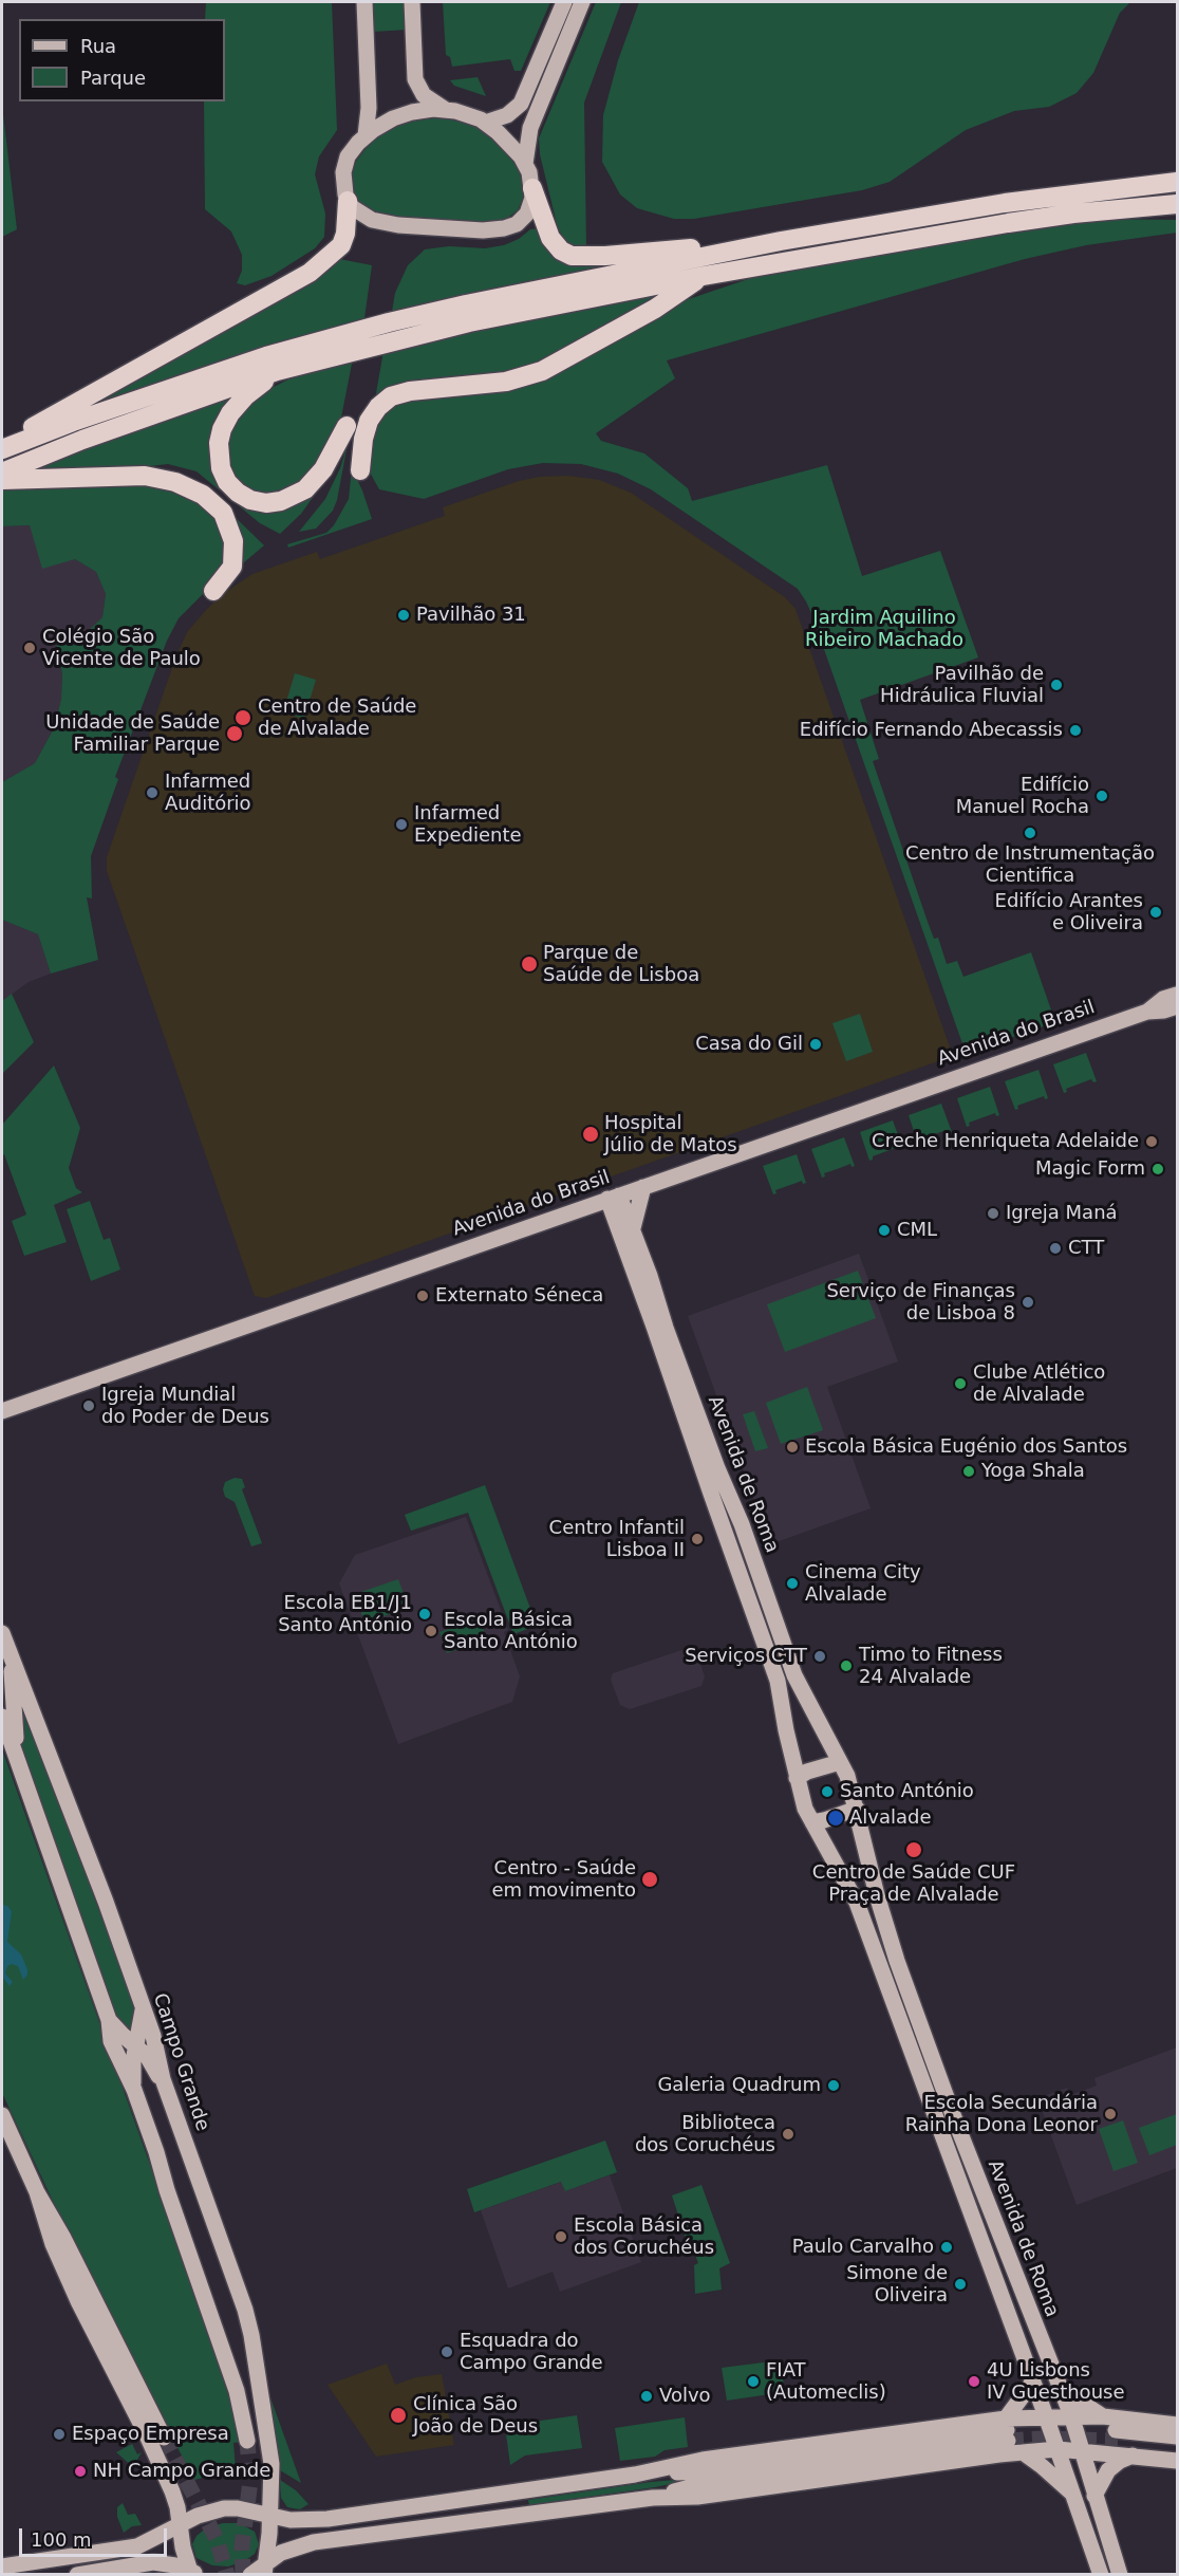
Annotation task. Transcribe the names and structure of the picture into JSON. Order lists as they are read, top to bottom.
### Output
{
  "streets": {
    "main road": ["Avenida do Brasil", "Avenida de Roma", "Campo Grande"]
  },
  "crossings": [
    ["Avenida do Brasil", "Avenida de Roma"]
  ],
  "parks": ["Jardim Aquilino Ribeiro Machado"],
  "places": [
    "Pavilhão 31",
    "Colégio São Vicente de Paulo",
    "Pavilhão de Hidráulica Fluvial",
    "Centro de Saúde de Alvalade",
    "Edifício Fernando Abecassis",
    "Unidade de Saúde Familiar Parque",
    "Infarmed Auditório",
    "Edifício Manuel Rocha",
    "Infarmed Expediente",
    "Centro de Instrumentação Cientifica",
    "Edifício Arantes e Oliveira",
    "Parque de Saúde de Lisboa",
    "Casa do Gil",
    "Hospital Júlio de Matos",
    "Creche Henriqueta Adelaide",
    "Magic Form",
    "Igreja Maná",
    "CML",
    "CTT",
    "Externato Séneca",
    "Serviço de Finanças de Lisboa 8",
    "Clube Atlético de Alvalade",
    "Igreja Mundial do Poder de Deus",
    "Escola Básica Eugénio dos Santos",
    "Yoga Shala",
    "Centro Infantil Lisboa II",
    "Cinema City Alvalade",
    "Escola EB1/J1 Santo António",
    "Escola Básica Santo António",
    "Serviços CTT",
    "Timo to Fitness 24 Alvalade",
    "Santo António",
    "Alvalade",
    "Centro de Saúde CUF Praça de Alvalade",
    "Centro - Saúde em movimento",
    "Galeria Quadrum",
    "Escola Secundária Rainha Dona Leonor",
    "Biblioteca dos Coruchéus",
    "Escola Básica dos Coruchéus",
    "Paulo Carvalho",
    "Simone de Oliveira",
    "Esquadra do Campo Grande",
    "FIAT (Automeclis)",
    "4U Lisbons IV Guesthouse",
    "Volvo",
    "Clínica São João de Deus",
    "Espaço Empresa",
    "NH Campo Grande"
  ],
  "legend": ["Rua", "Parque"],
  "scale_bar": "100 m"
}
